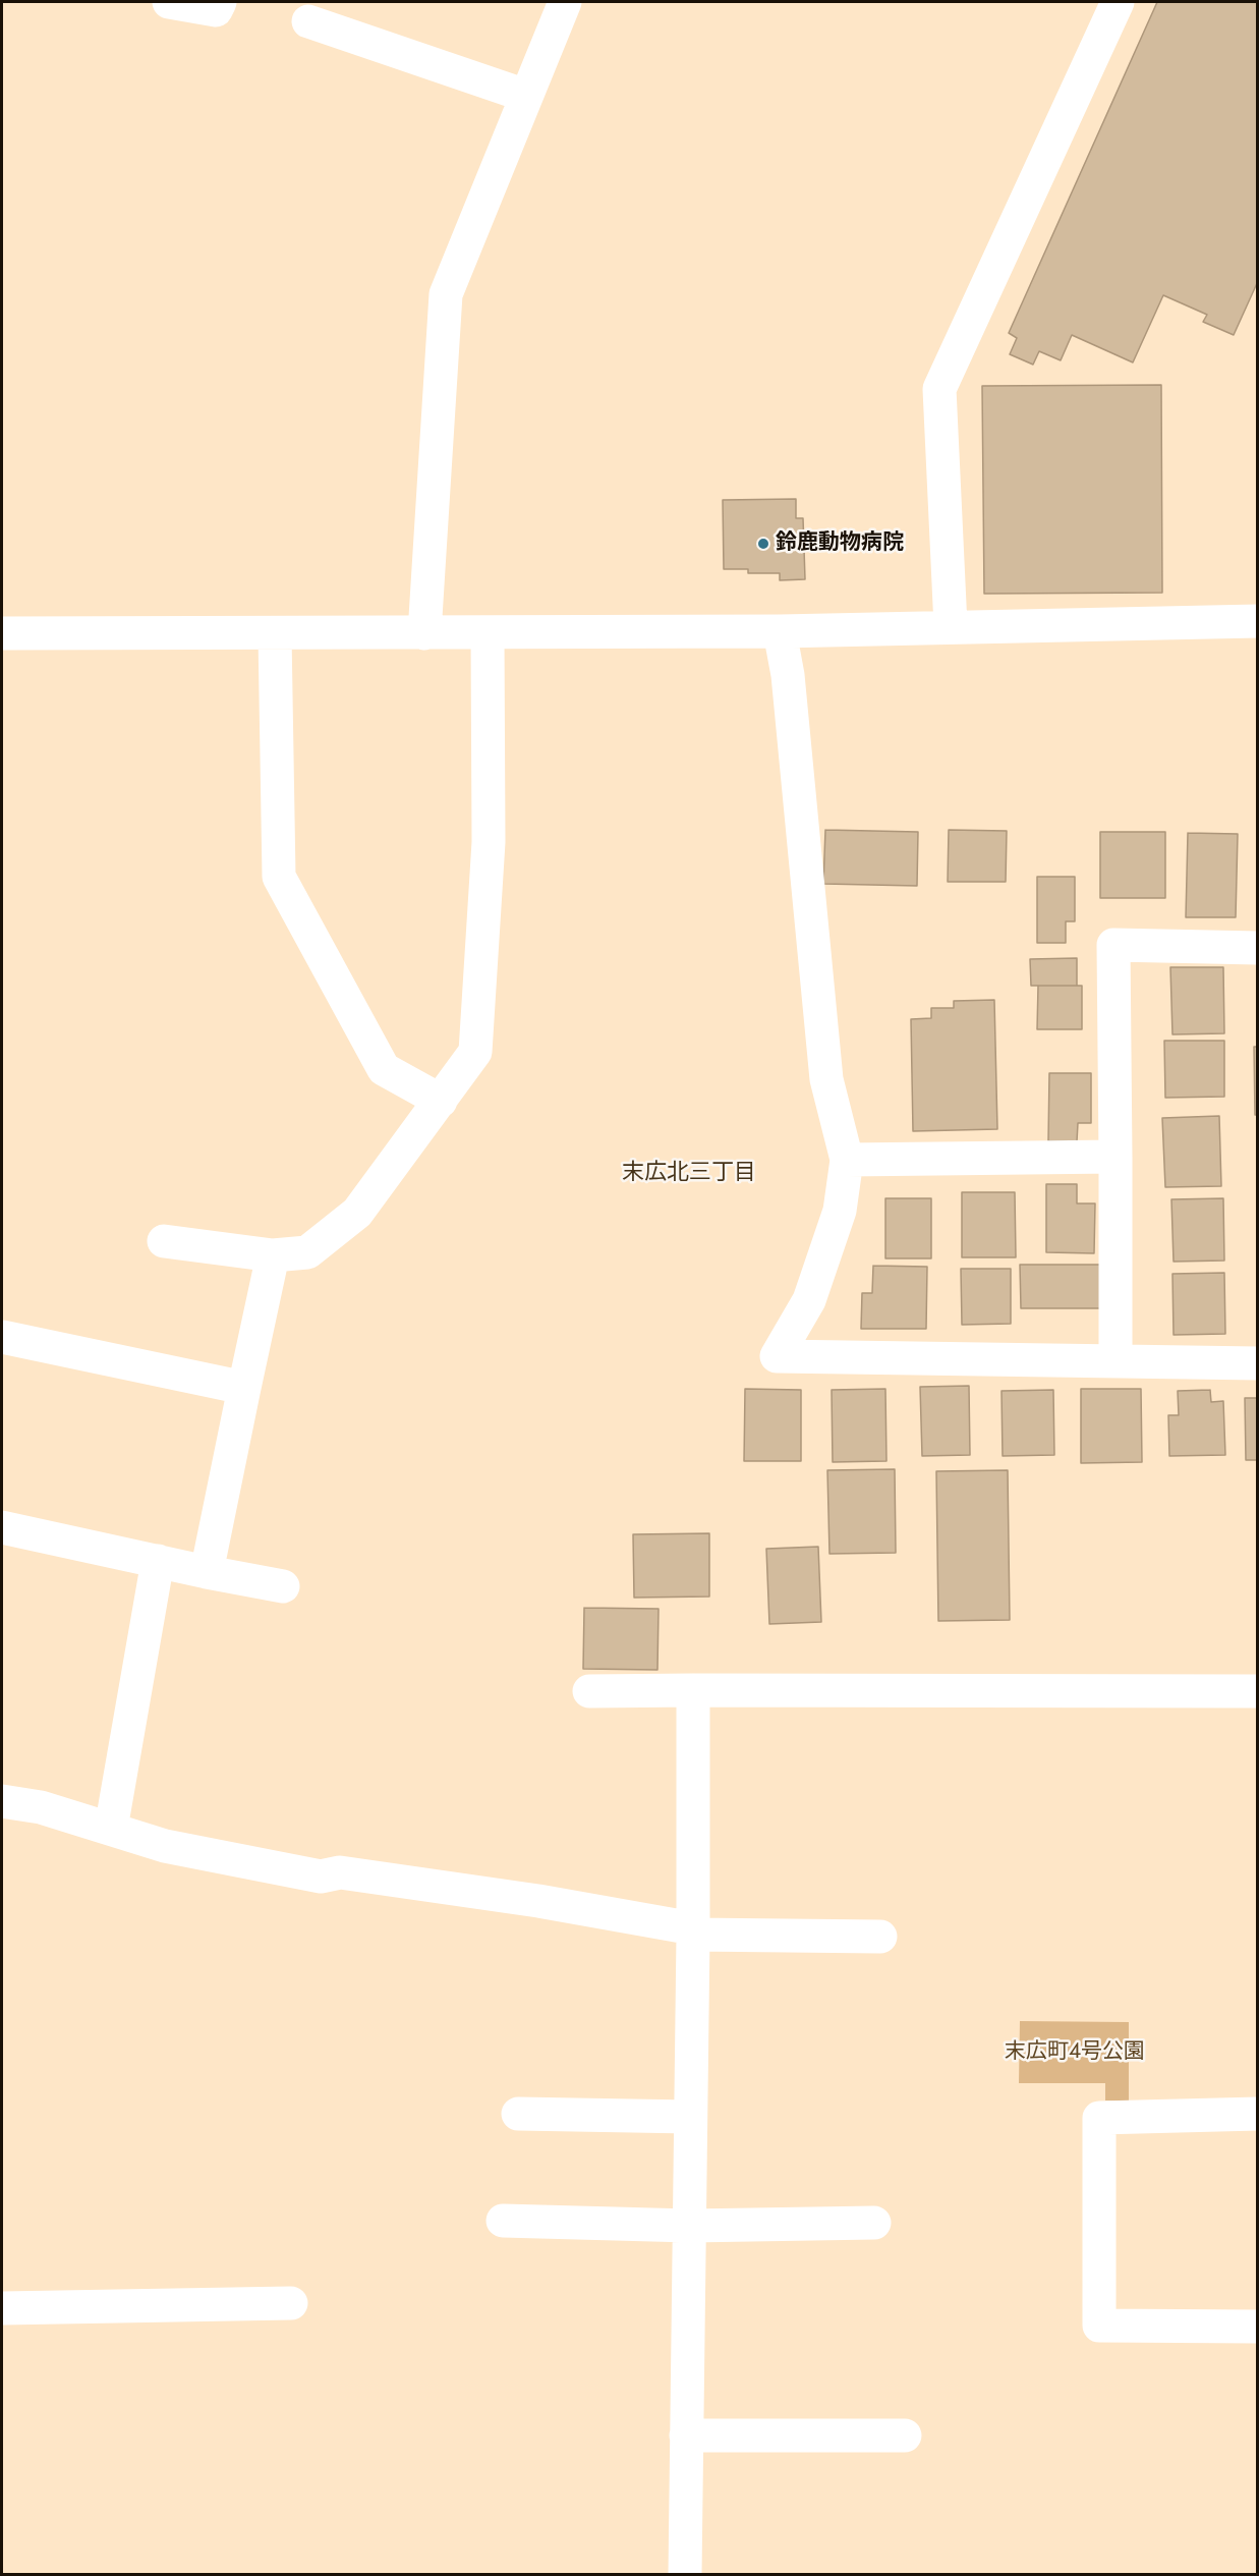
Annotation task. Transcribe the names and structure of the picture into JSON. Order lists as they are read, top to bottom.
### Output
{
  "districts": ["末広北三丁目"],
  "parks": ["末広町4号公園"],
  "places": ["鈴鹿動物病院"]
}
